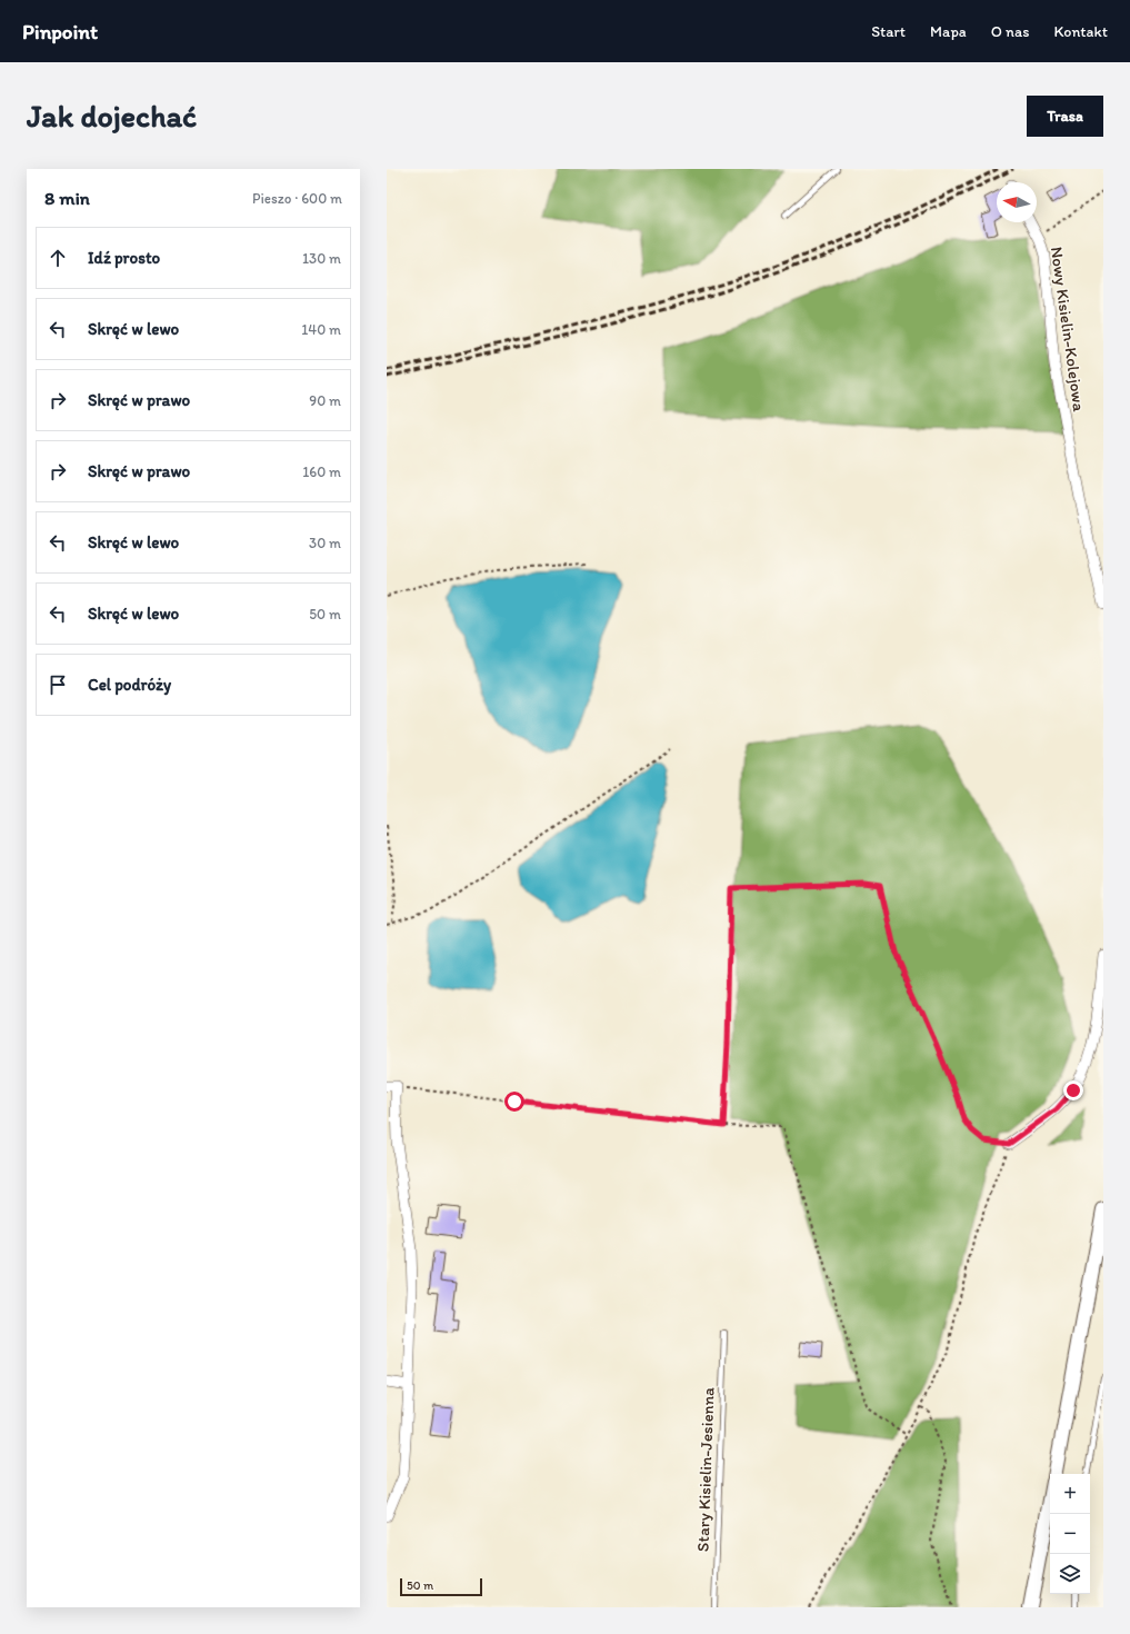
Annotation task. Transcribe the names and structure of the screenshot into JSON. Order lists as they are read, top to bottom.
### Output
{
  "streets": {
    "street": ["Nowy Kisielin-Kolejowa"],
    "lane": ["Stary Kisielin-Jesienna"]
  },
  "scale_bar": "50 m",
  "north": "left",
  "page": {
    "header": "Pinpoint",
    "nav": [
      "Start",
      "Mapa",
      "O nas",
      "Kontakt"
    ],
    "buttons": "Trasa",
    "title": "Jak dojechać",
    "heading": ["8 min", "Pieszo · 600 m"],
    "list": [
      ["Idź prosto", "130 m"],
      ["Skręć w lewo", "140 m"],
      ["Skręć w prawo", "90 m"],
      ["Skręć w prawo", "160 m"],
      ["Skręć w lewo", "30 m"],
      ["Skręć w lewo", "50 m"],
      "Cel podróży"
    ],
    "map_buttons": ["+", "−"],
    "scale": "50 m"
  }
}
